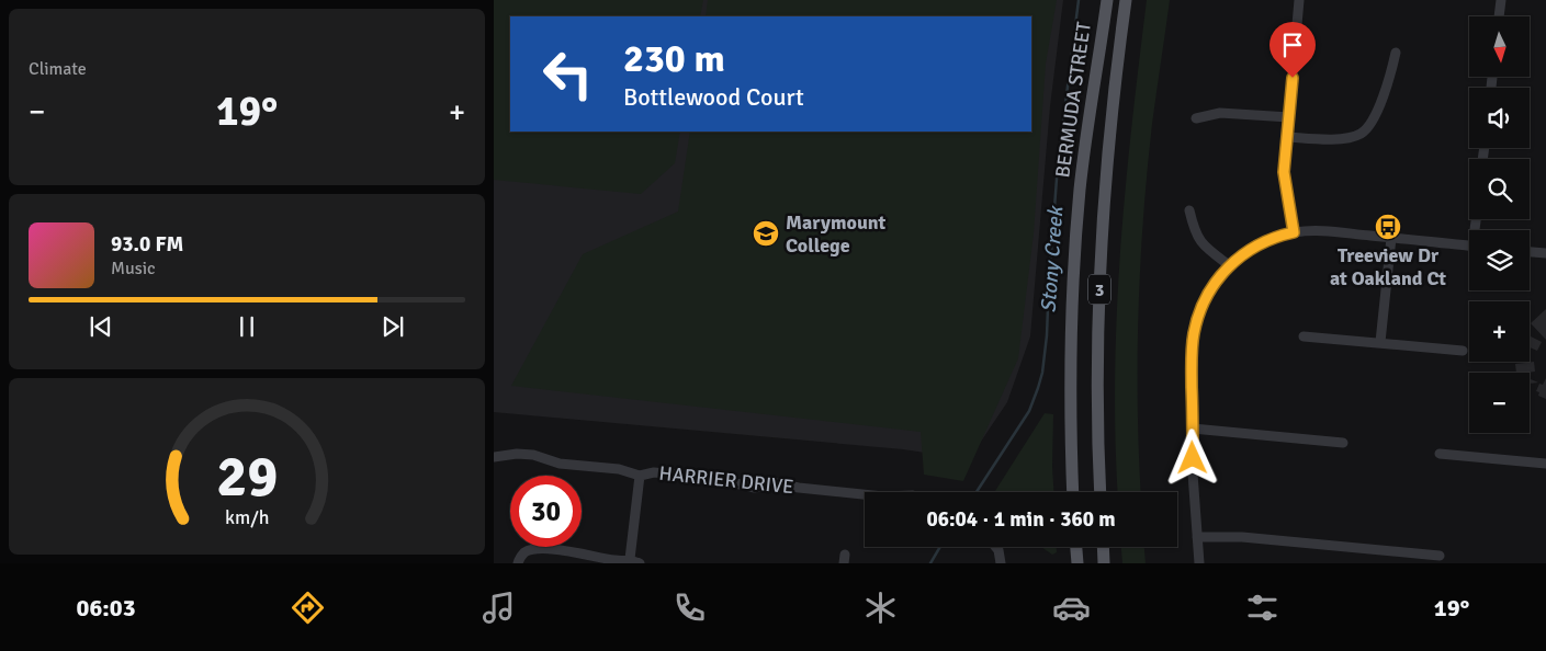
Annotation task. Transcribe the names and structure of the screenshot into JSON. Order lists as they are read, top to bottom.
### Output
{
  "streets": {
    "main road": ["BERMUDA STREET", "3"],
    "street": ["HARRIER DRIVE"]
  },
  "water": ["Stony Creek"],
  "places": {
    "bus stop": ["Treeview Dr at Oakland Ct"],
    "school or university": ["Marymount College"]
  },
  "north": "bottom",
  "page": {
    "tile": "Climate",
    "map_buttons": ["+", "−"],
    "turn": ["230 m", "Bottlewood Court"],
    "heat": ["−", "19°", "+"],
    "song": ["93.0 FM", "Music"],
    "limit": "30",
    "trip": "06:04 · 1 min · 360 m",
    "tabs": ["06:03", "19°"],
    "gauge": ["29", "km/h"]
  }
}
